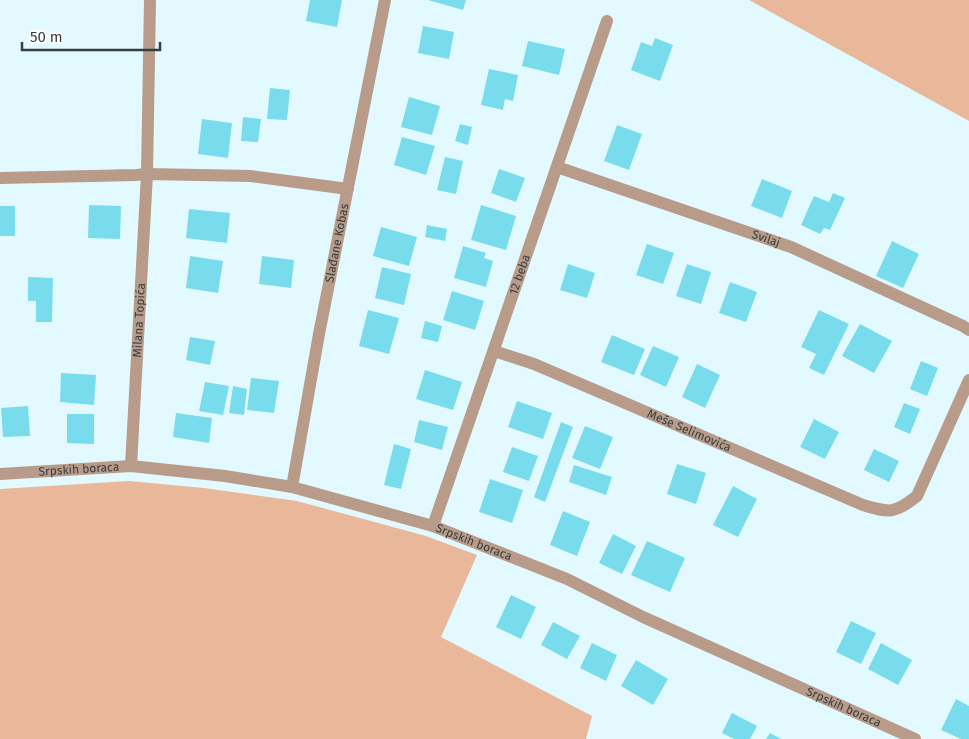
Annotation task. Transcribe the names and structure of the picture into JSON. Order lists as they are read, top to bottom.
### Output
{
  "streets": {
    "street": [
      "Svilaj",
      "Slađane Kobas",
      "12 beba",
      "Milana Topića",
      "Meše Selimovića",
      "Srpskih boraca"
    ]
  },
  "crossings": [
    ["Svilaj", "12 beba"],
    ["Slađane Kobas", "Srpskih boraca"],
    ["12 beba", "Meše Selimovića"],
    ["12 beba", "Srpskih boraca"],
    ["Milana Topića", "Srpskih boraca"]
  ],
  "scale_bar": "50 m"
}
